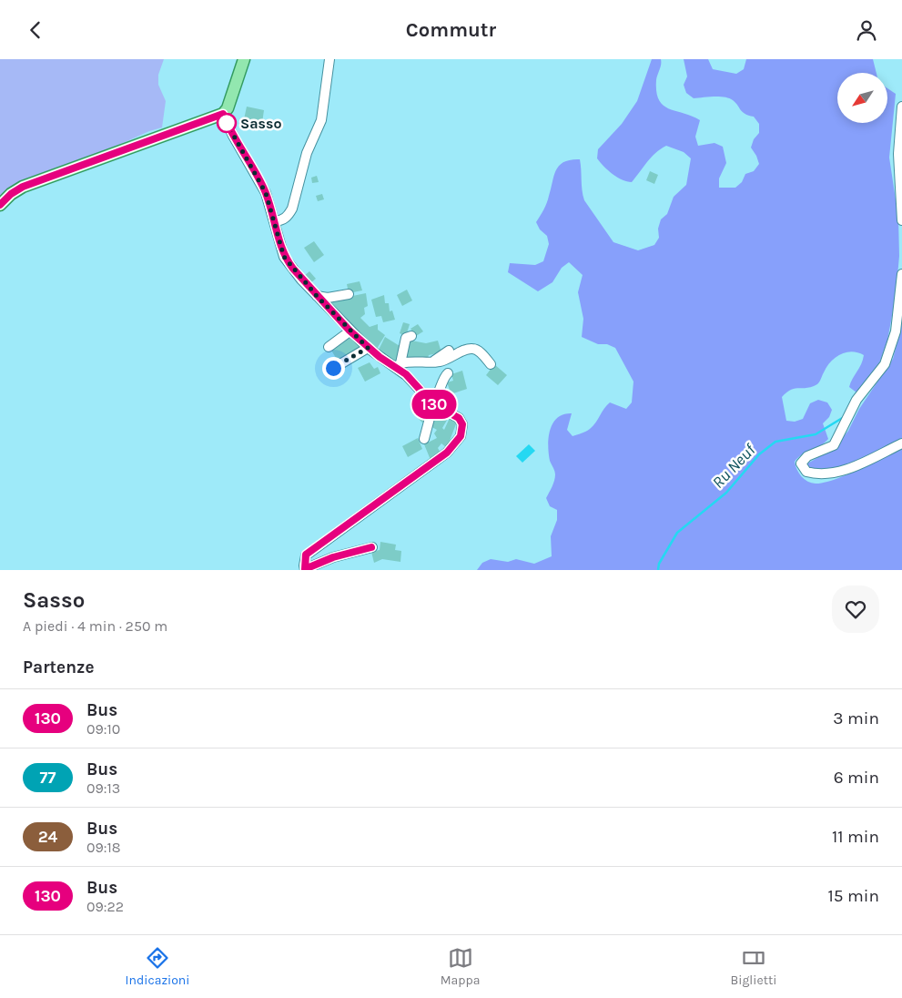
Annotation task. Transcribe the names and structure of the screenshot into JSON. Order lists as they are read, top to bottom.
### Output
{
  "water": ["Ru Neuf"],
  "places": ["Sasso"],
  "lines": ["bus line 130"],
  "north": "bottom left",
  "page": {
    "header": "Commutr",
    "on_map": "130",
    "heading": [
      ["Sasso", "A piedi · 4 min · 250 m"],
      "Partenze"
    ],
    "list": [
      {
        "mark": "130",
        "name": "Bus",
        "note": "09:10",
        "value": "3 min"
      },
      {
        "mark": "77",
        "name": "Bus",
        "note": "09:13",
        "value": "6 min"
      },
      {
        "mark": "24",
        "name": "Bus",
        "note": "09:18",
        "value": "11 min"
      },
      {
        "mark": "130",
        "name": "Bus",
        "note": "09:22",
        "value": "15 min"
      }
    ],
    "tabs": ["Indicazioni", "Mappa", "Biglietti"]
  }
}
